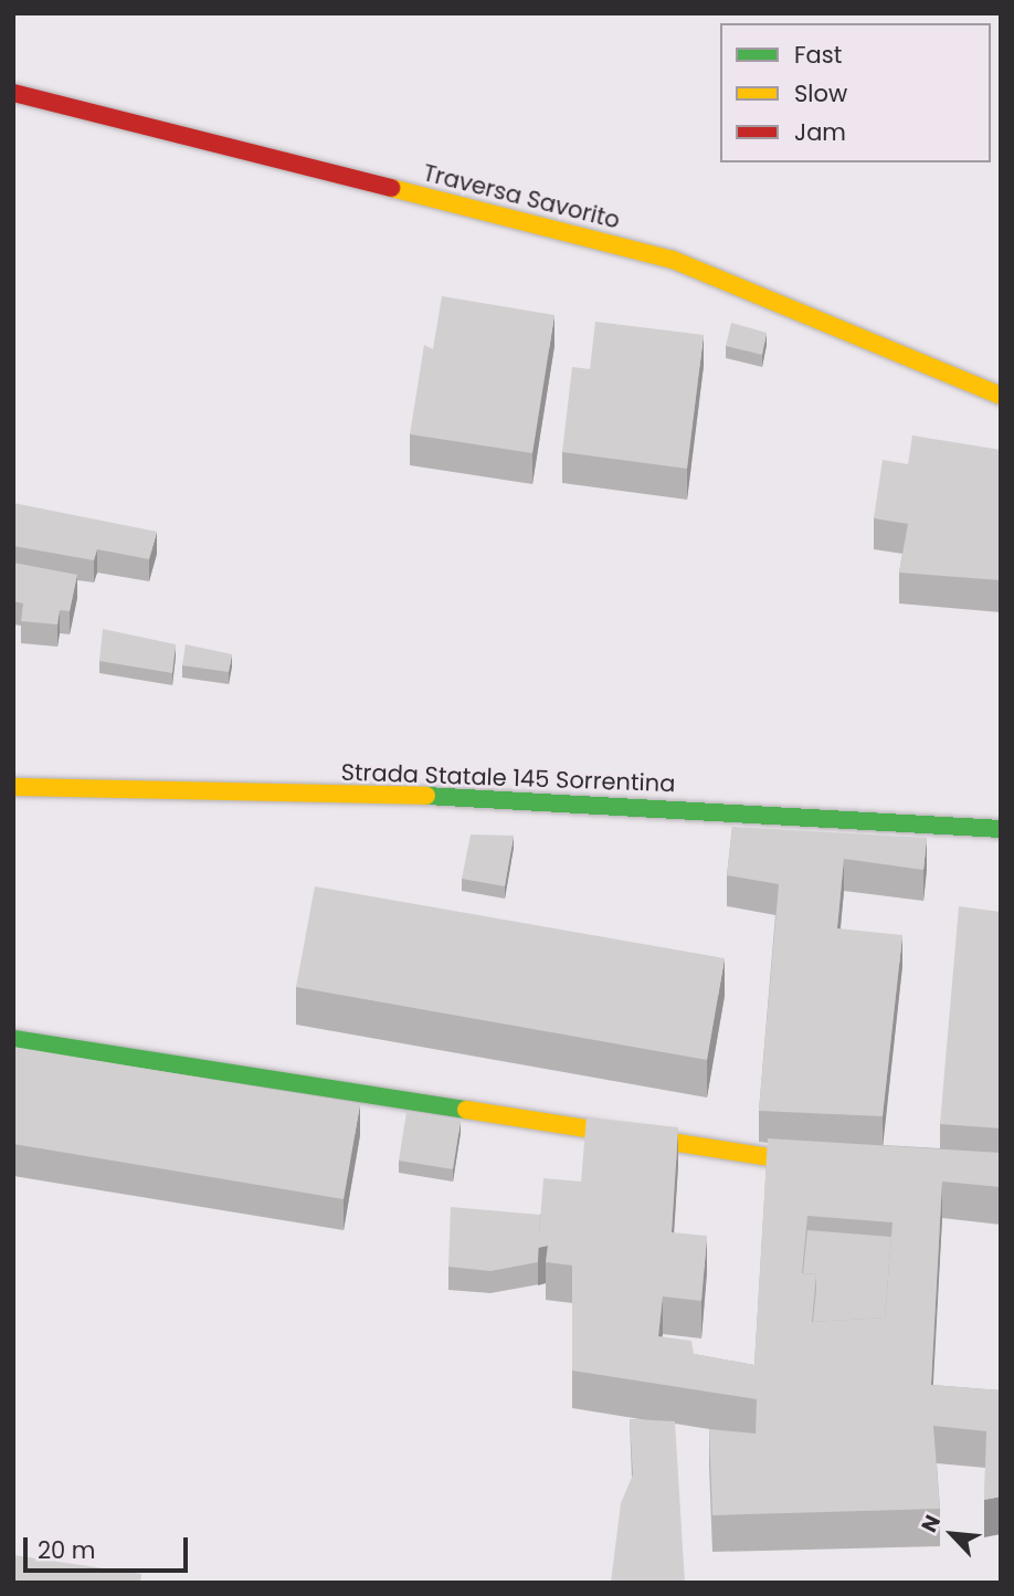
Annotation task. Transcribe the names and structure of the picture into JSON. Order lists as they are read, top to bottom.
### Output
{
  "streets": {
    "main road": ["Traversa Savorito", "Strada Statale 145 Sorrentina"]
  },
  "legend": ["Fast", "Slow", "Jam"],
  "scale_bar": "20 m",
  "north": "top left"
}
